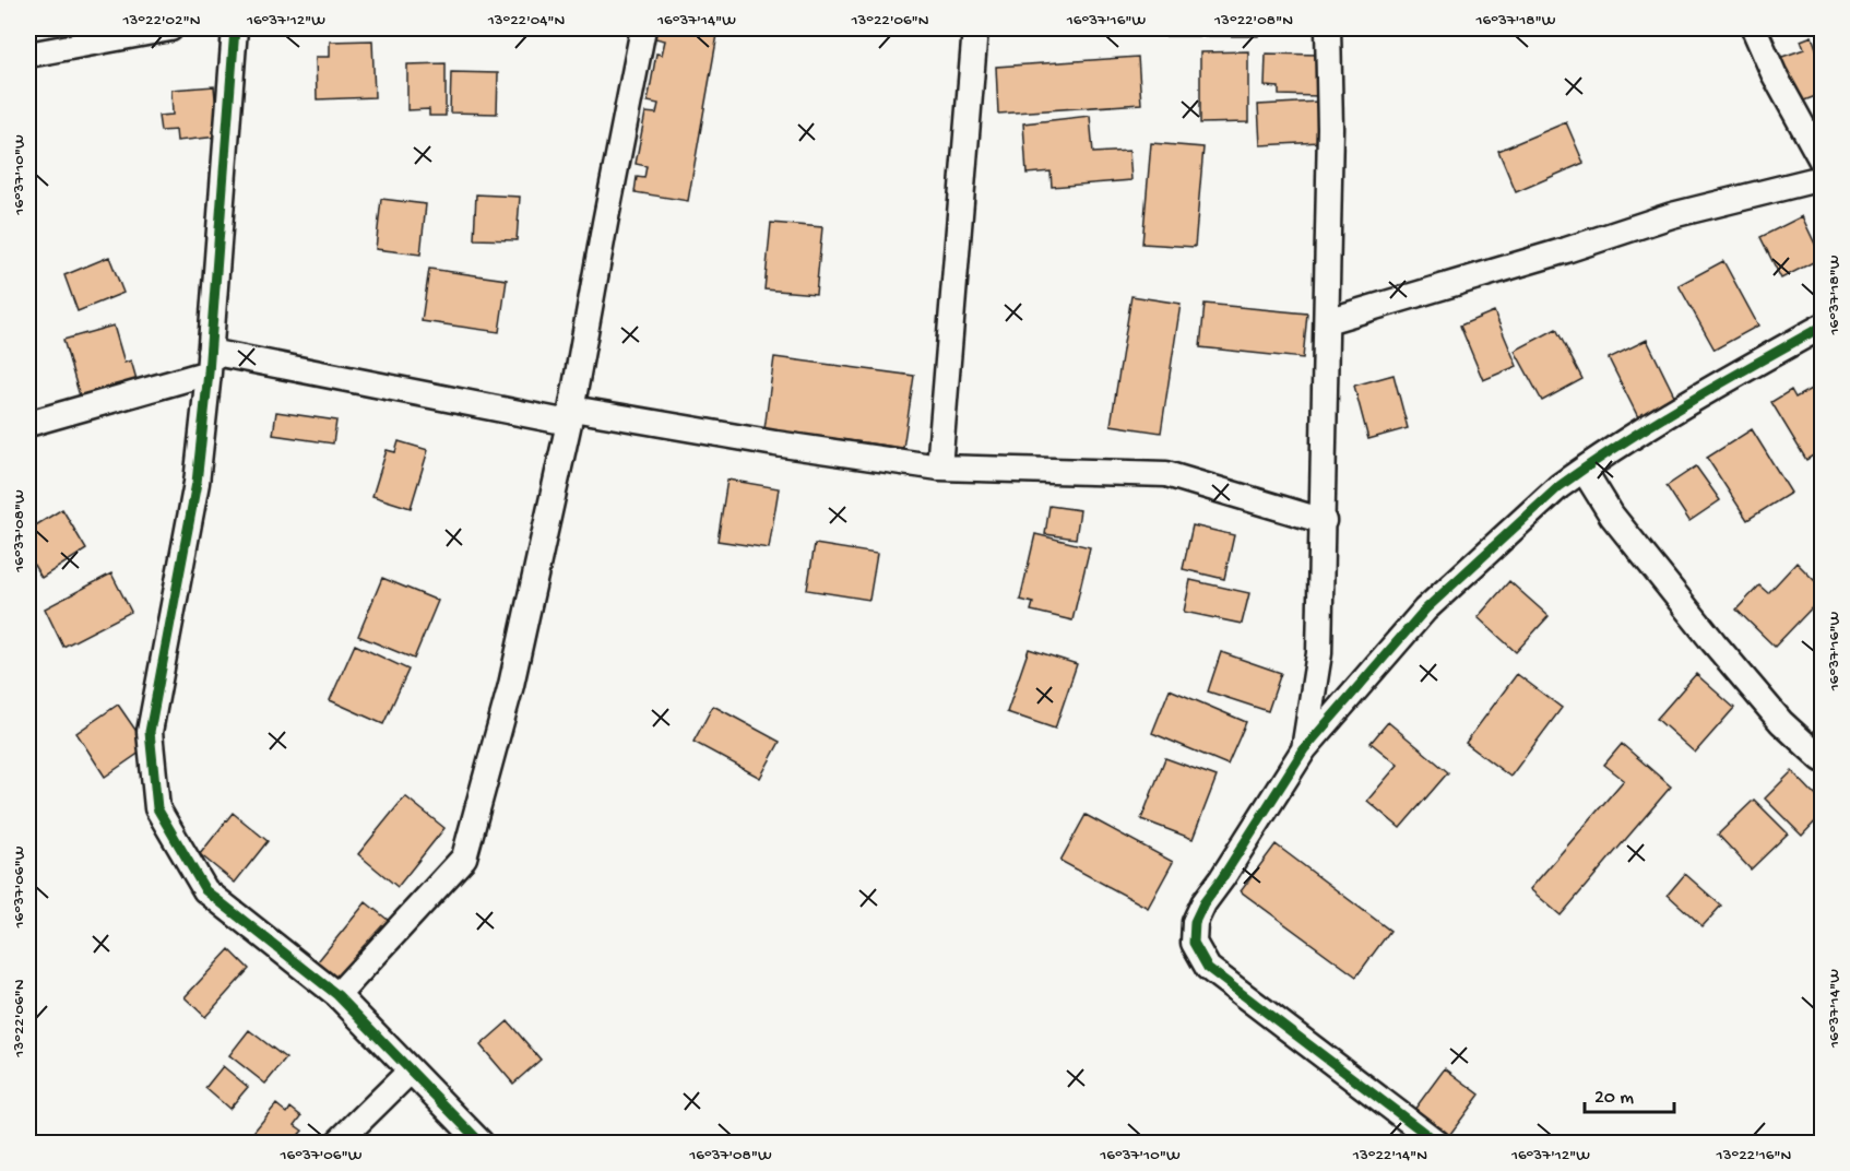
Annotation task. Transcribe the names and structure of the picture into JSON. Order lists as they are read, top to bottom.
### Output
{
  "scale_bar": "20 m",
  "coordinates": [
    "13°22'02\"N",
    "16°37'12\"W",
    "13°22'04\"N",
    "16°37'14\"W",
    "13°22'06\"N",
    "16°37'16\"W",
    "13°22'08\"N",
    "16°37'18\"W",
    "16°37'10\"W",
    "16°37'08\"W",
    "16°37'06\"W",
    "13°22'14\"N",
    "13°22'16\"N"
  ]
}
